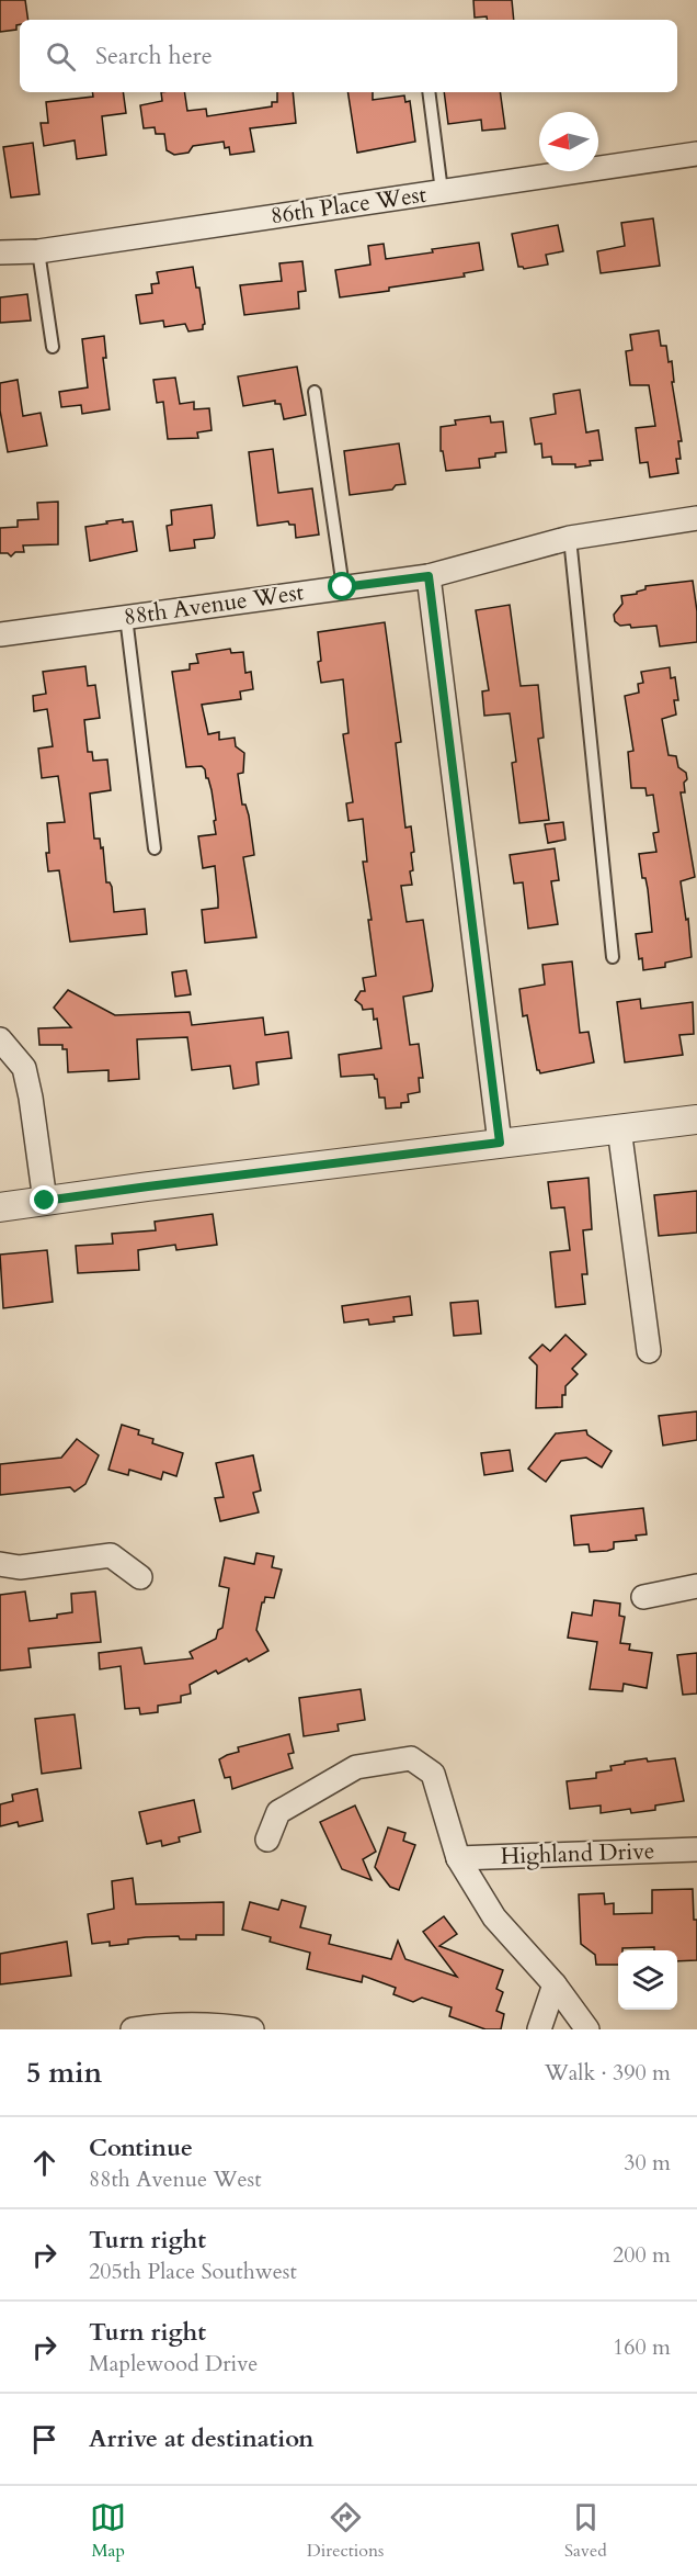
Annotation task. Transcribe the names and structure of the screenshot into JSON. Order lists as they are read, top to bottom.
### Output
{
  "streets": {
    "street": ["86th Place West", "88th Avenue West", "Highland Drive"]
  },
  "north": "left",
  "page": {
    "search": "Search here",
    "heading": ["5 min", "Walk · 390 m"],
    "list": [
      ["Continue", "88th Avenue West", "30 m"],
      ["Turn right", "205th Place Southwest", "200 m"],
      ["Turn right", "Maplewood Drive", "160 m"],
      "Arrive at destination"
    ],
    "nav": ["Map", "Directions", "Saved"]
  }
}
